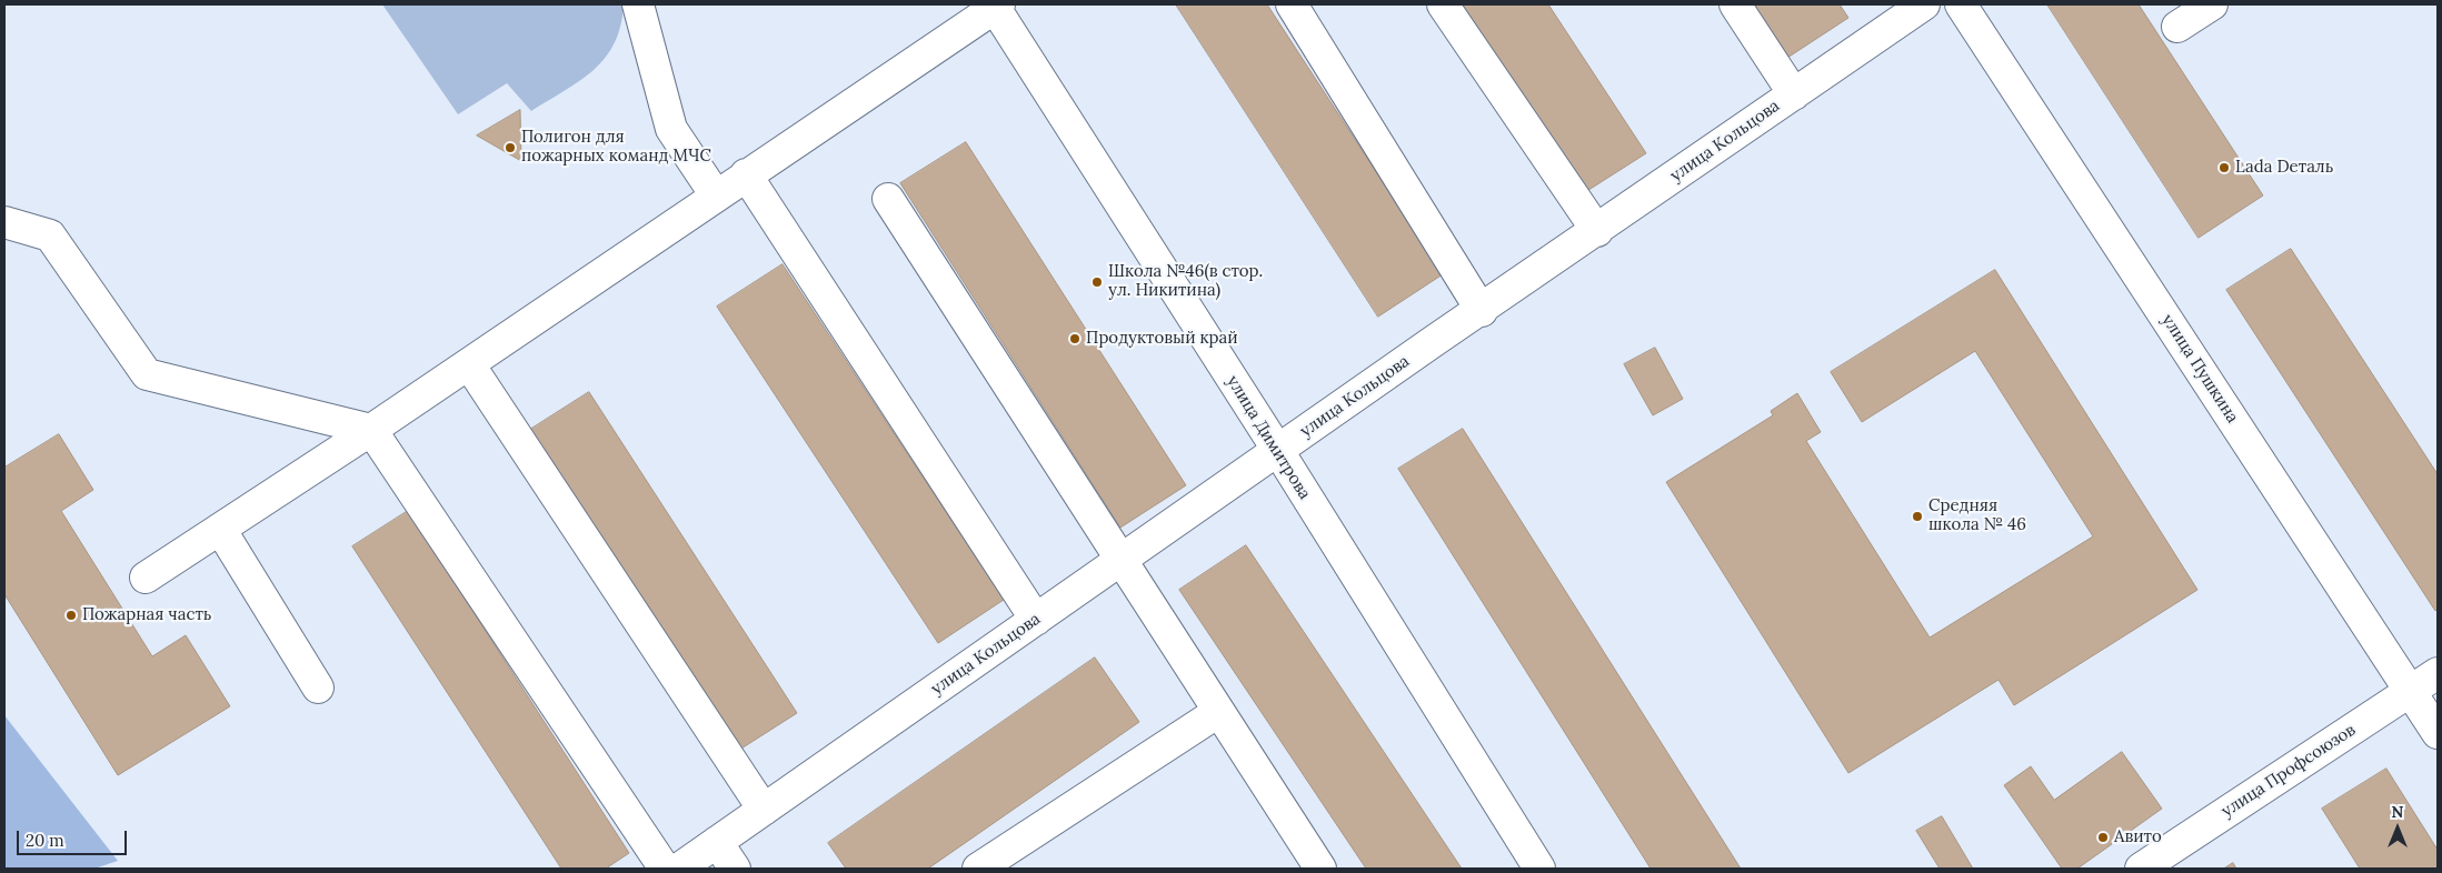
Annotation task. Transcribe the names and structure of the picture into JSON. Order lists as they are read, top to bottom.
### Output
{
  "streets": {
    "street": [
      "улица Кольцова",
      "улица Пушкина",
      "улица Димитрова",
      "улица Профсоюзов"
    ]
  },
  "crossings": [
    ["улица Кольцова", "улица Димитрова"],
    ["улица Пушкина", "улица Профсоюзов"]
  ],
  "places": [
    "Полигон для пожарных команд МЧС",
    "Lada Dеталь",
    "Школа №46(в стор. ул. Никитина)",
    "Продуктовый край",
    "Средняя школа № 46",
    "Пожарная часть",
    "Авито"
  ],
  "scale_bar": "20 m",
  "north": "top"
}
